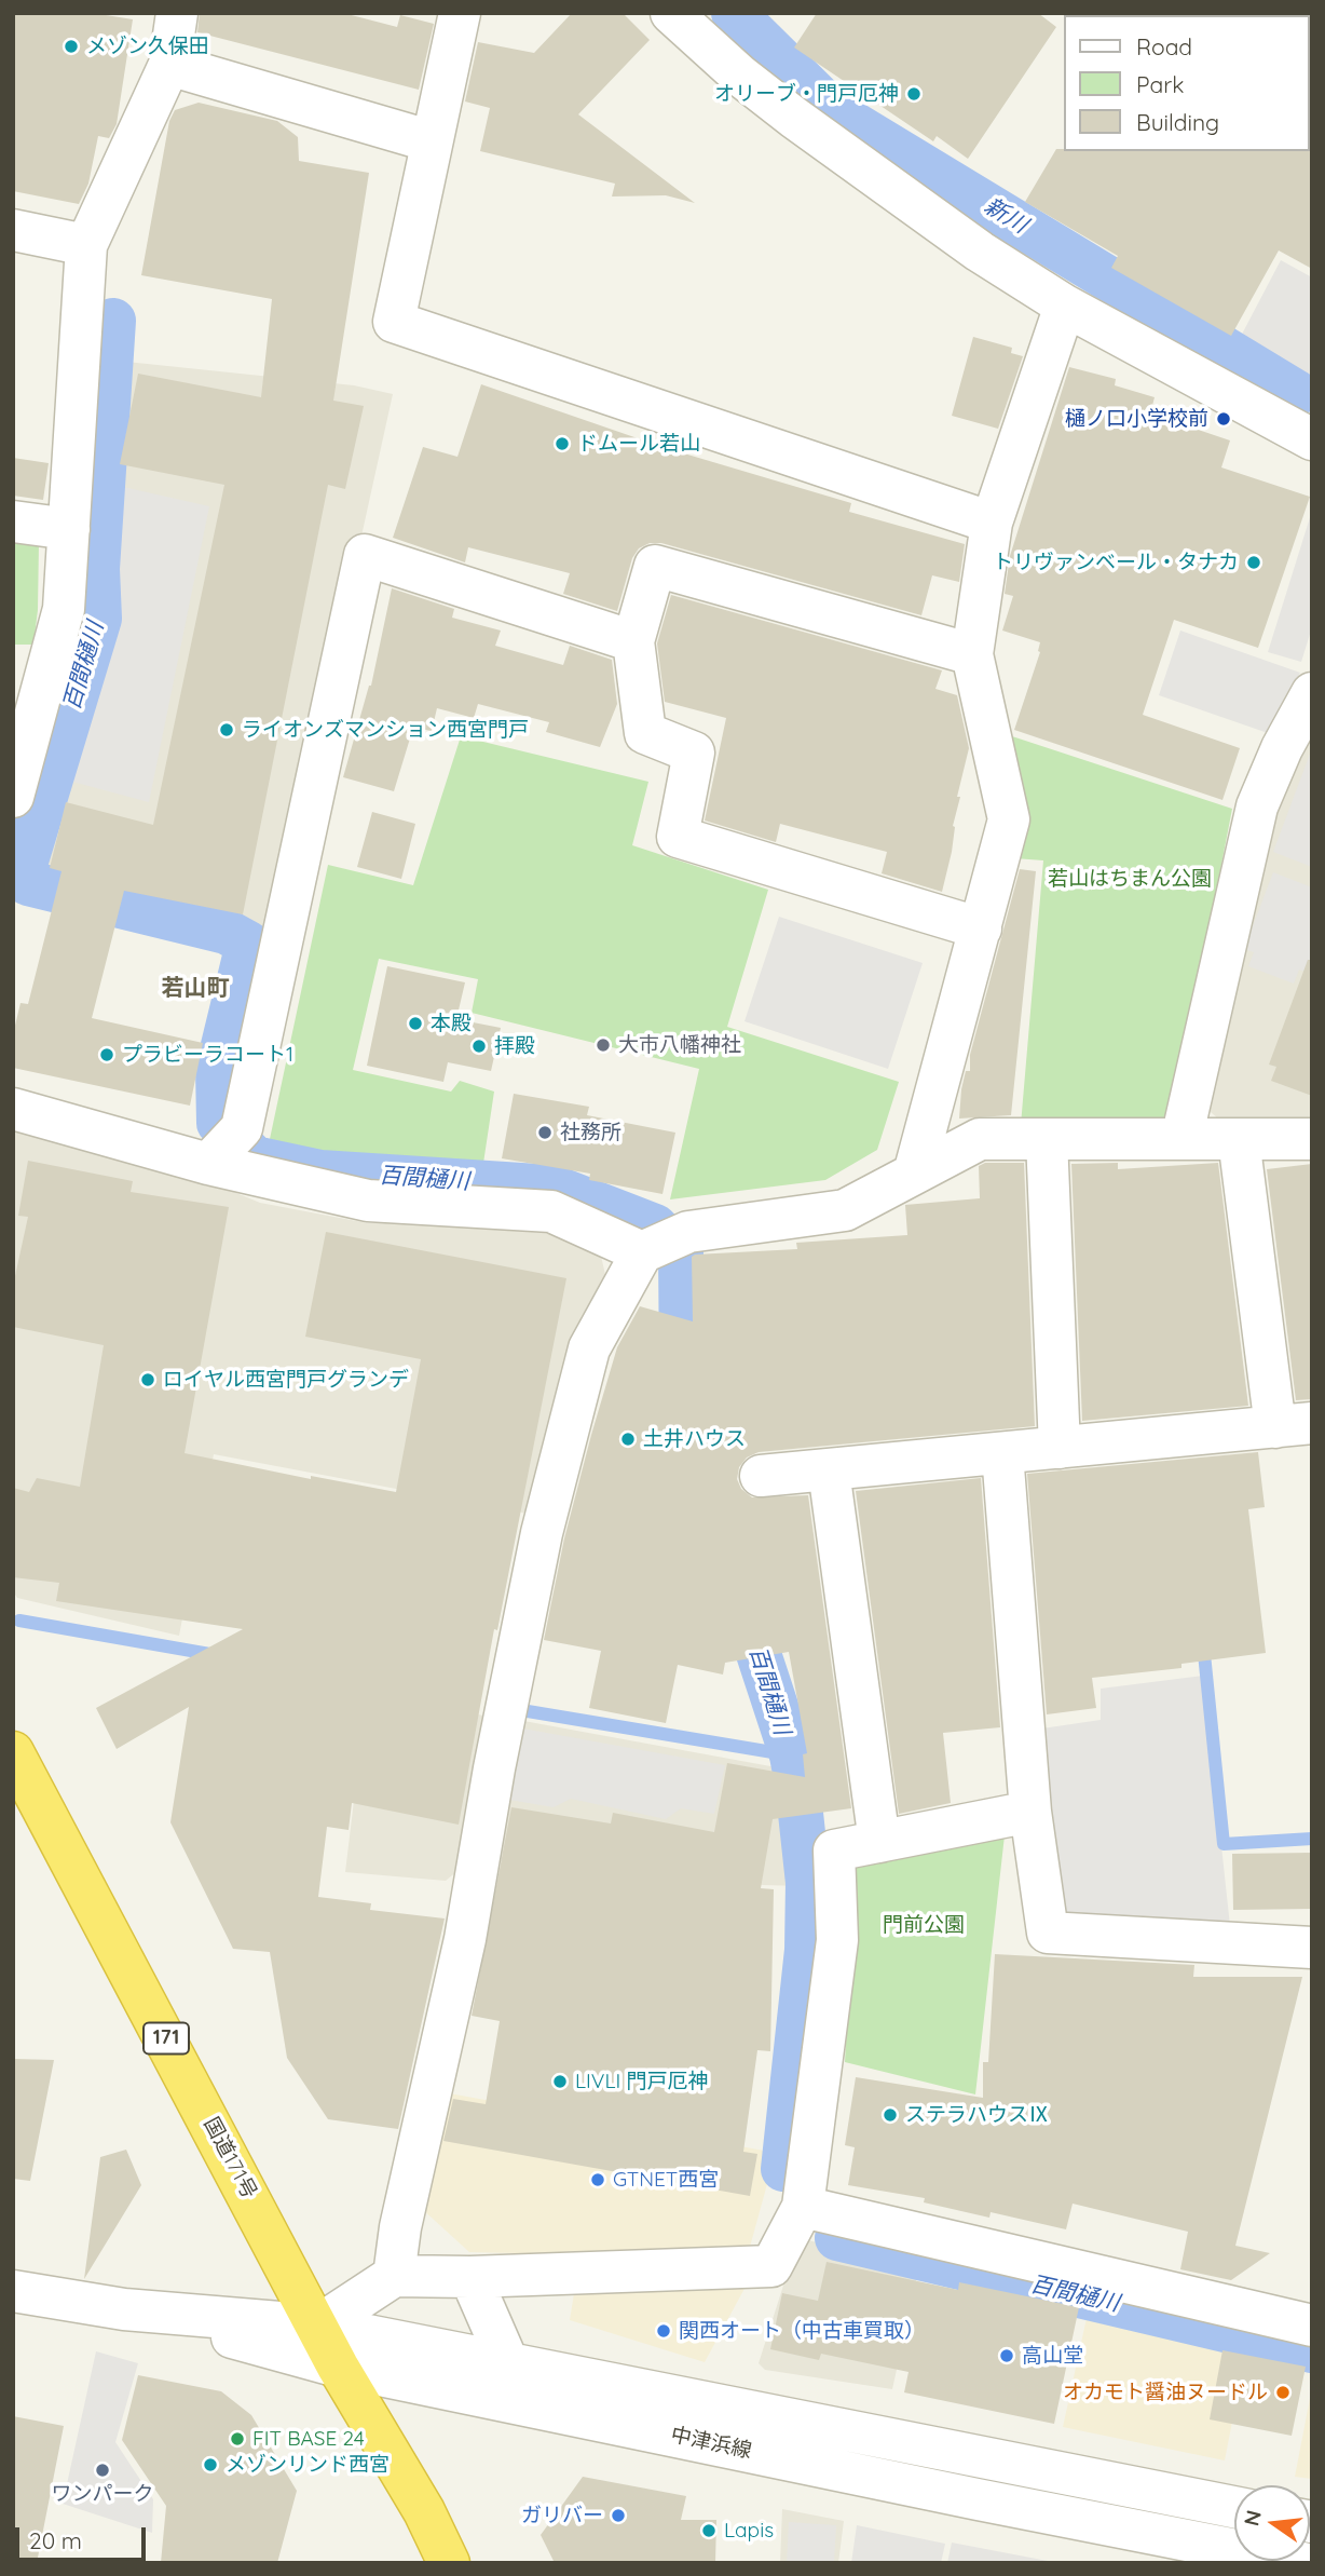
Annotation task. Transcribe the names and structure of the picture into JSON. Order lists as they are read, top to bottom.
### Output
{
  "streets": {
    "highway": ["171", "国道171号"],
    "street": ["中津浜線"]
  },
  "crossings": [
    ["国道171号", "中津浜線"]
  ],
  "districts": ["若山町"],
  "water": ["新川", "百間樋川"],
  "parks": ["若山はちまん公園", "門前公園"],
  "places": [
    "メゾン久保田",
    "オリーブ・門戸厄神",
    "樋ノ口小学校前",
    "ドムール若山",
    "トリヴァンベール・タナカ",
    "ライオンズマンション西宮門戸",
    "本殿",
    "大市八幡神社",
    "拝殿",
    "プラビーラコート1",
    "社務所",
    "ロイヤル西宮門戸グランデ",
    "土井ハウス",
    "LIVLI 門戸厄神",
    "ステラハウスⅨ",
    "GTNET西宮",
    "関西オート（中古車買取）",
    "高山堂",
    "オカモト醤油ヌードル",
    "FIT BASE 24",
    "メゾンリンド西宮",
    "ワンパーク",
    "ガリバー",
    "Lapis"
  ],
  "legend": ["Road", "Park", "Building"],
  "scale_bar": "20 m",
  "north": "left"
}
